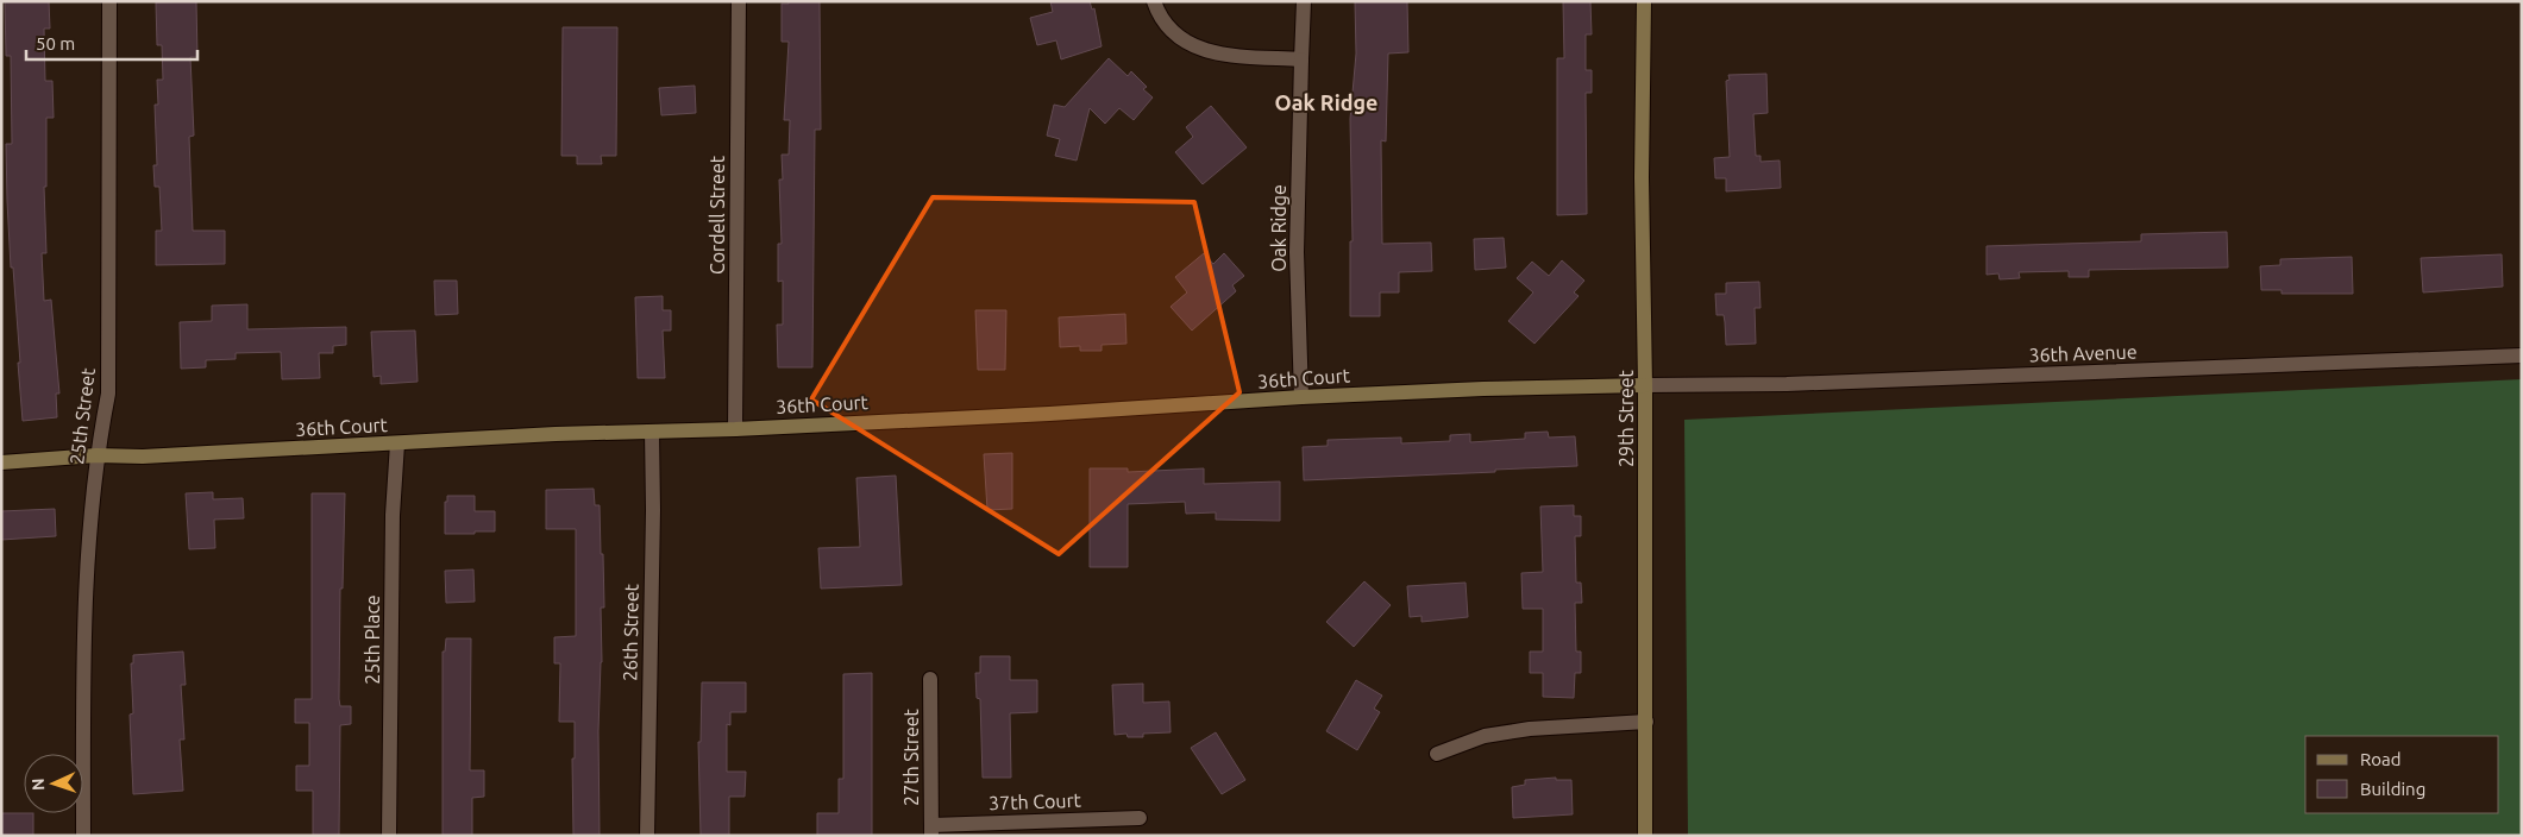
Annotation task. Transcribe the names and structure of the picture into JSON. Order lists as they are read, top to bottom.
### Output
{
  "streets": {
    "street": [
      "Cordell Street",
      "Oak Ridge",
      "36th Avenue",
      "36th Court",
      "25th Street",
      "29th Street",
      "26th Street",
      "25th Place",
      "27th Street",
      "37th Court"
    ]
  },
  "crossings": [
    ["Cordell Street", "36th Court"],
    ["Oak Ridge", "36th Court"],
    ["36th Avenue", "36th Court"],
    ["36th Avenue", "29th Street"],
    ["36th Court", "25th Street"],
    ["36th Court", "29th Street"],
    ["36th Court", "26th Street"],
    ["36th Court", "25th Place"],
    ["27th Street", "37th Court"]
  ],
  "districts": ["Oak Ridge"],
  "legend": ["Road", "Building"],
  "scale_bar": "50 m",
  "north": "left"
}
